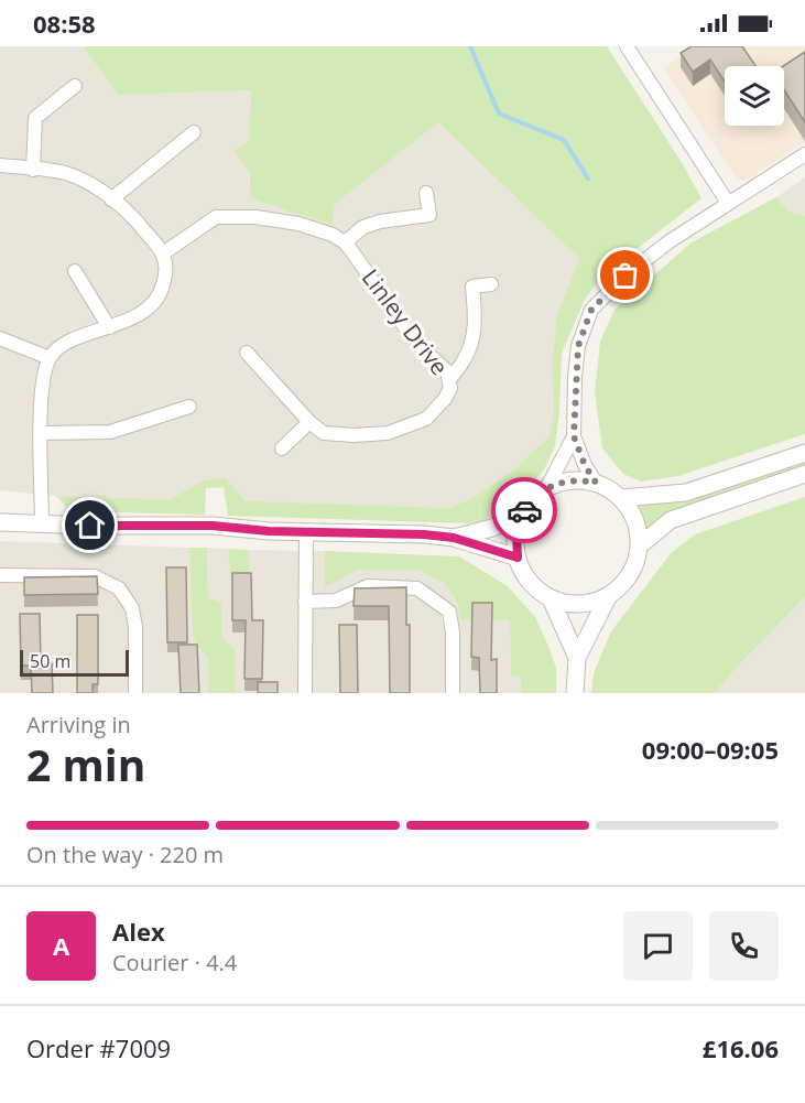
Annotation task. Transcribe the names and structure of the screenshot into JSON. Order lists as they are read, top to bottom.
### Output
{
  "streets": {
    "street": ["Linley Drive"]
  },
  "scale_bar": "50 m",
  "page": {
    "status": "08:58",
    "scale": "50 m",
    "heading": ["2 min", "Arriving in", "09:00–09:05"],
    "panel": [
      "Alex",
      "Courier · 4.4",
      "Order #7009",
      "£16.06"
    ],
    "bar": "On the way · 220 m",
    "round": "A"
  }
}
